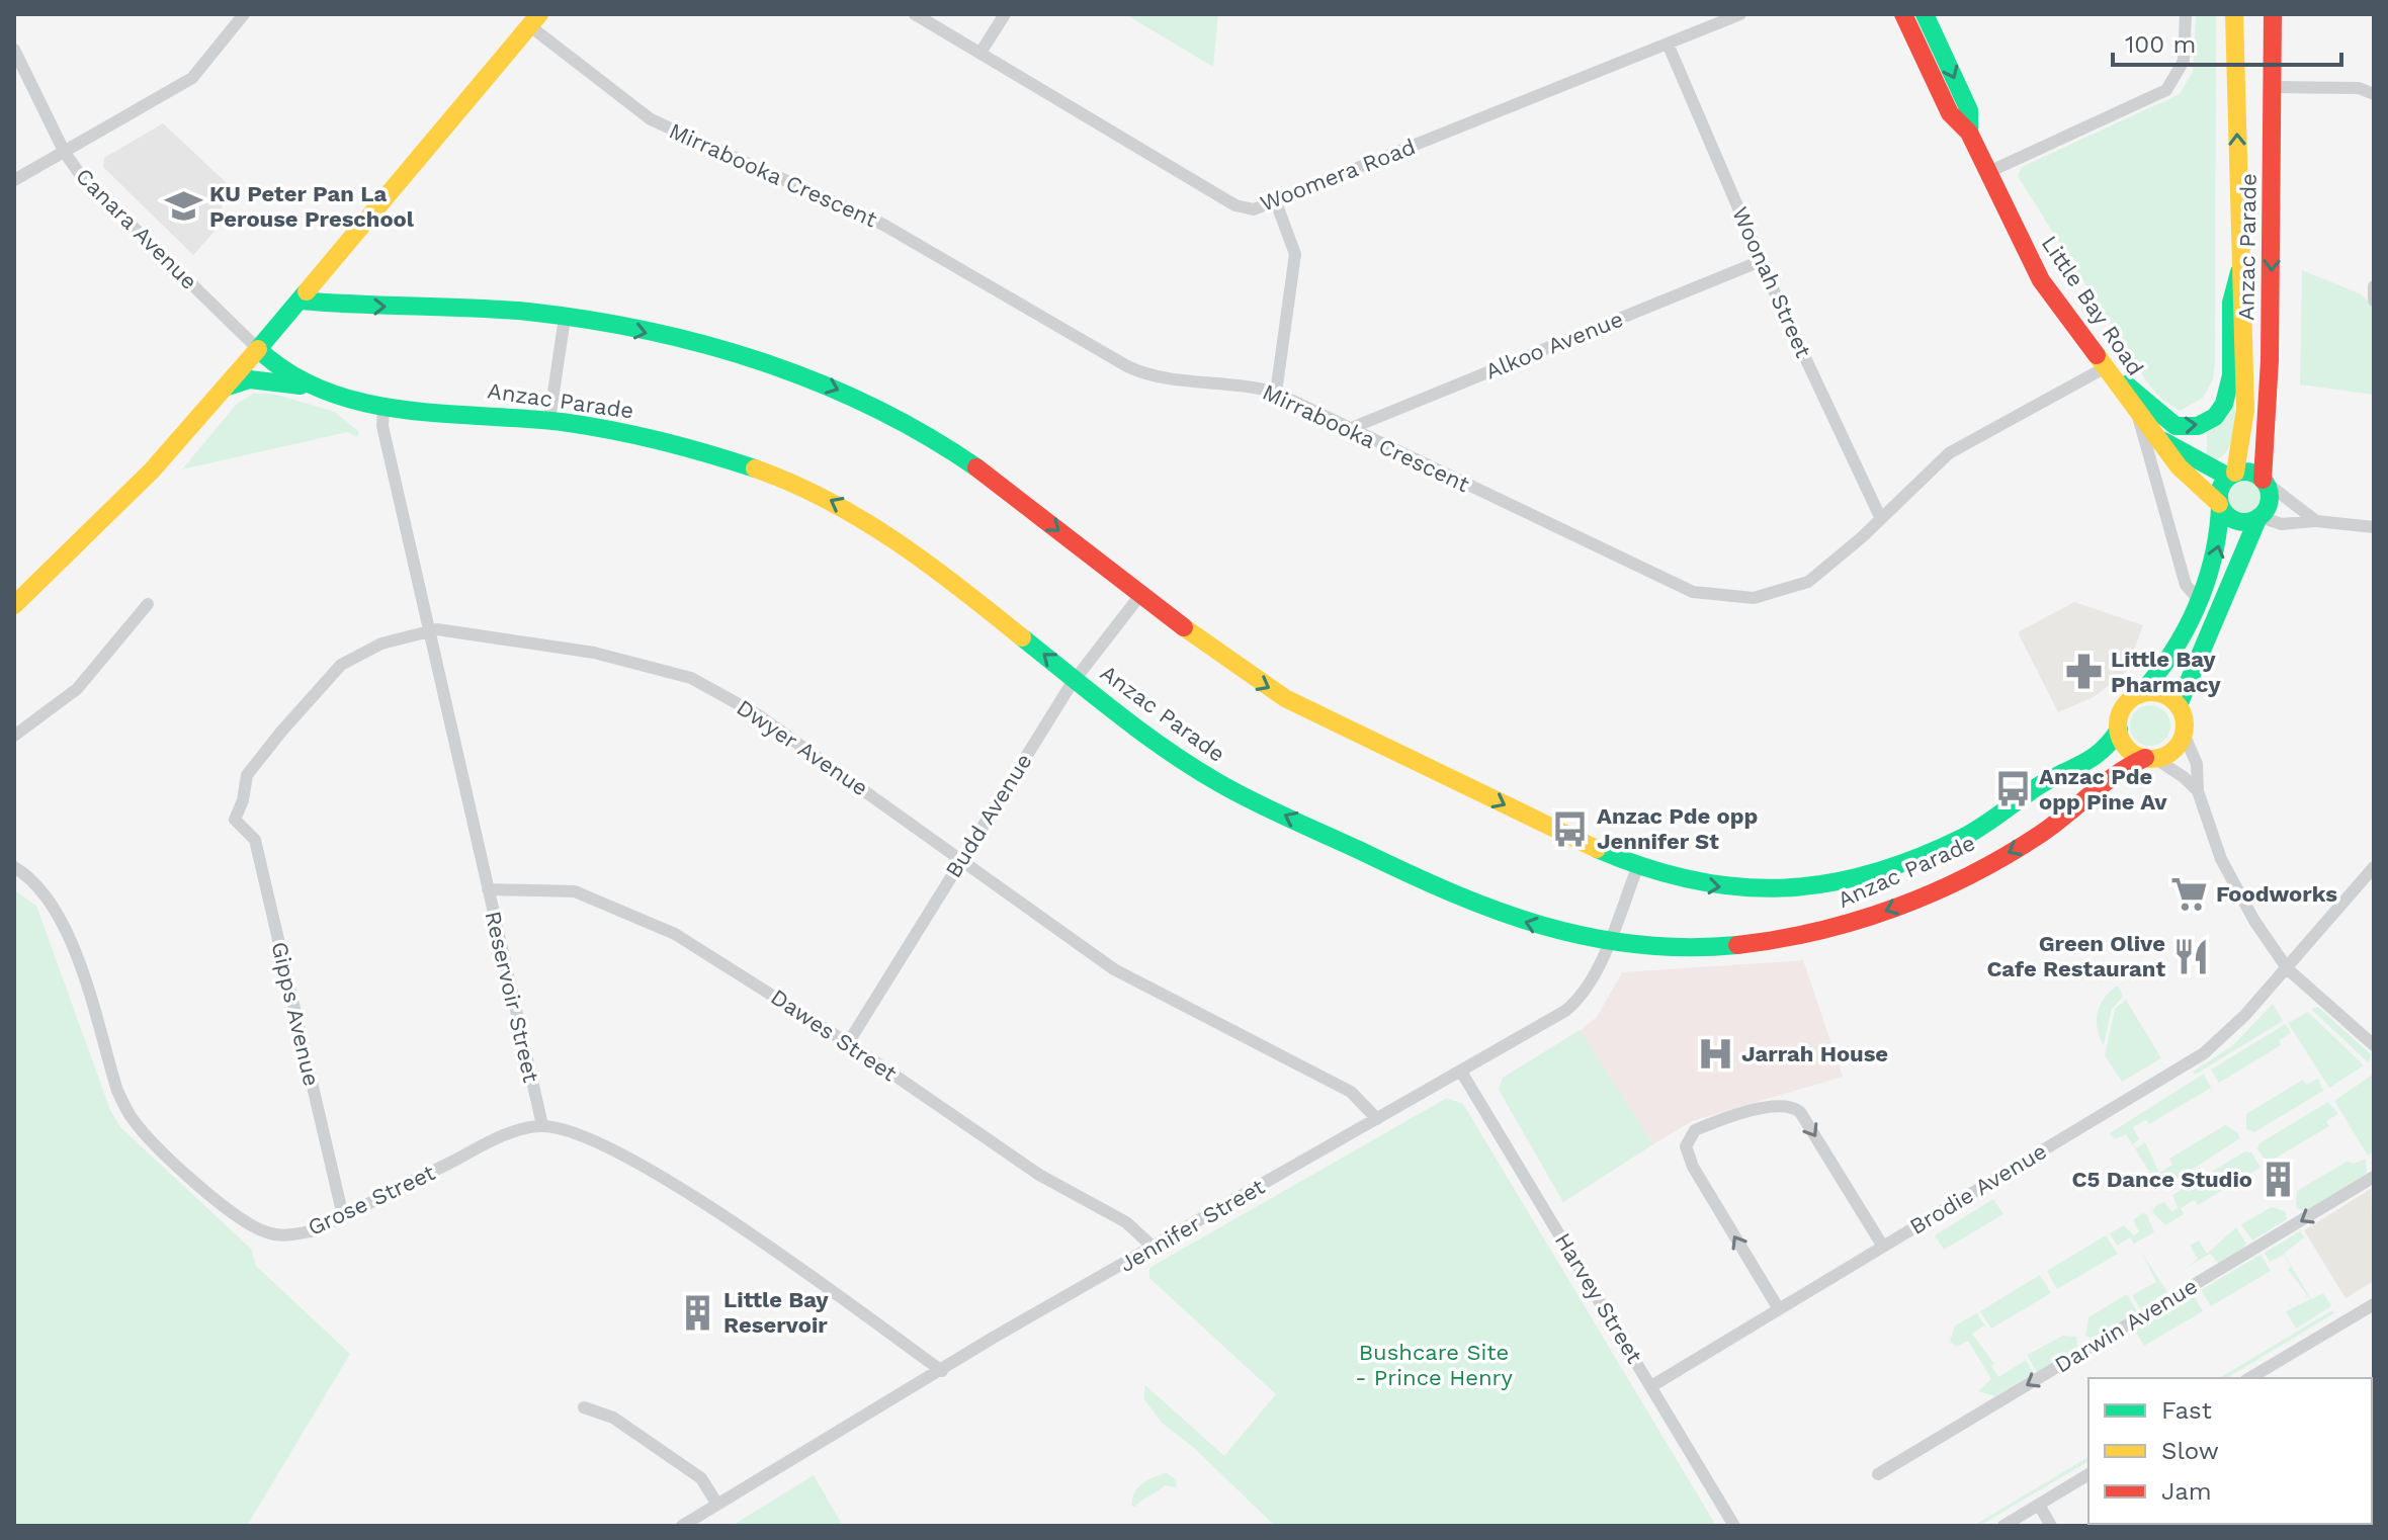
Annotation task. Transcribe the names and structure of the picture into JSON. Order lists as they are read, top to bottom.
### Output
{
  "streets": {
    "main road": ["Anzac Parade", "Little Bay Road"],
    "street": [
      "Mirrabooka Crescent",
      "Woomera Road",
      "Canara Avenue",
      "Woonah Street",
      "Alkoo Avenue",
      "Dwyer Avenue",
      "Budd Avenue",
      "Reservoir Street",
      "Gipps Avenue",
      "Dawes Street",
      "Brodie Avenue",
      "Grose Street",
      "Jennifer Street",
      "Harvey Street",
      "Darwin Avenue"
    ]
  },
  "crossings": [
    ["Mirrabooka Crescent", "Woonah Street"],
    ["Mirrabooka Crescent", "Little Bay Road"],
    ["Mirrabooka Crescent", "Alkoo Avenue"],
    ["Woomera Road", "Woonah Street"],
    ["Canara Avenue", "Anzac Parade"],
    ["Anzac Parade", "Little Bay Road"],
    ["Anzac Parade", "Budd Avenue"],
    ["Anzac Parade", "Reservoir Street"],
    ["Anzac Parade", "Jennifer Street"],
    ["Woonah Street", "Alkoo Avenue"],
    ["Dwyer Avenue", "Budd Avenue"],
    ["Dwyer Avenue", "Reservoir Street"],
    ["Dwyer Avenue", "Gipps Avenue"],
    ["Dwyer Avenue", "Jennifer Street"],
    ["Budd Avenue", "Dawes Street"],
    ["Reservoir Street", "Dawes Street"],
    ["Reservoir Street", "Grose Street"],
    ["Gipps Avenue", "Grose Street"],
    ["Dawes Street", "Jennifer Street"],
    ["Brodie Avenue", "Harvey Street"],
    ["Jennifer Street", "Harvey Street"]
  ],
  "one_way": ["Darwin Avenue"],
  "parks": ["Bushcare Site - Prince Henry"],
  "places": {
    "school or university": ["KU Peter Pan La Perouse Preschool"],
    "pharmacy": ["Little Bay Pharmacy"],
    "bus stop": ["Anzac Pde opp Pine Av", "Anzac Pde opp Jennifer St"],
    "supermarket": ["Foodworks"],
    "restaurant": ["Green Olive Cafe Restaurant"],
    "hospital": ["Jarrah House"],
    "building": ["C5 Dance Studio", "Little Bay Reservoir"]
  },
  "legend": ["Fast", "Slow", "Jam"],
  "scale_bar": "100 m"
}
